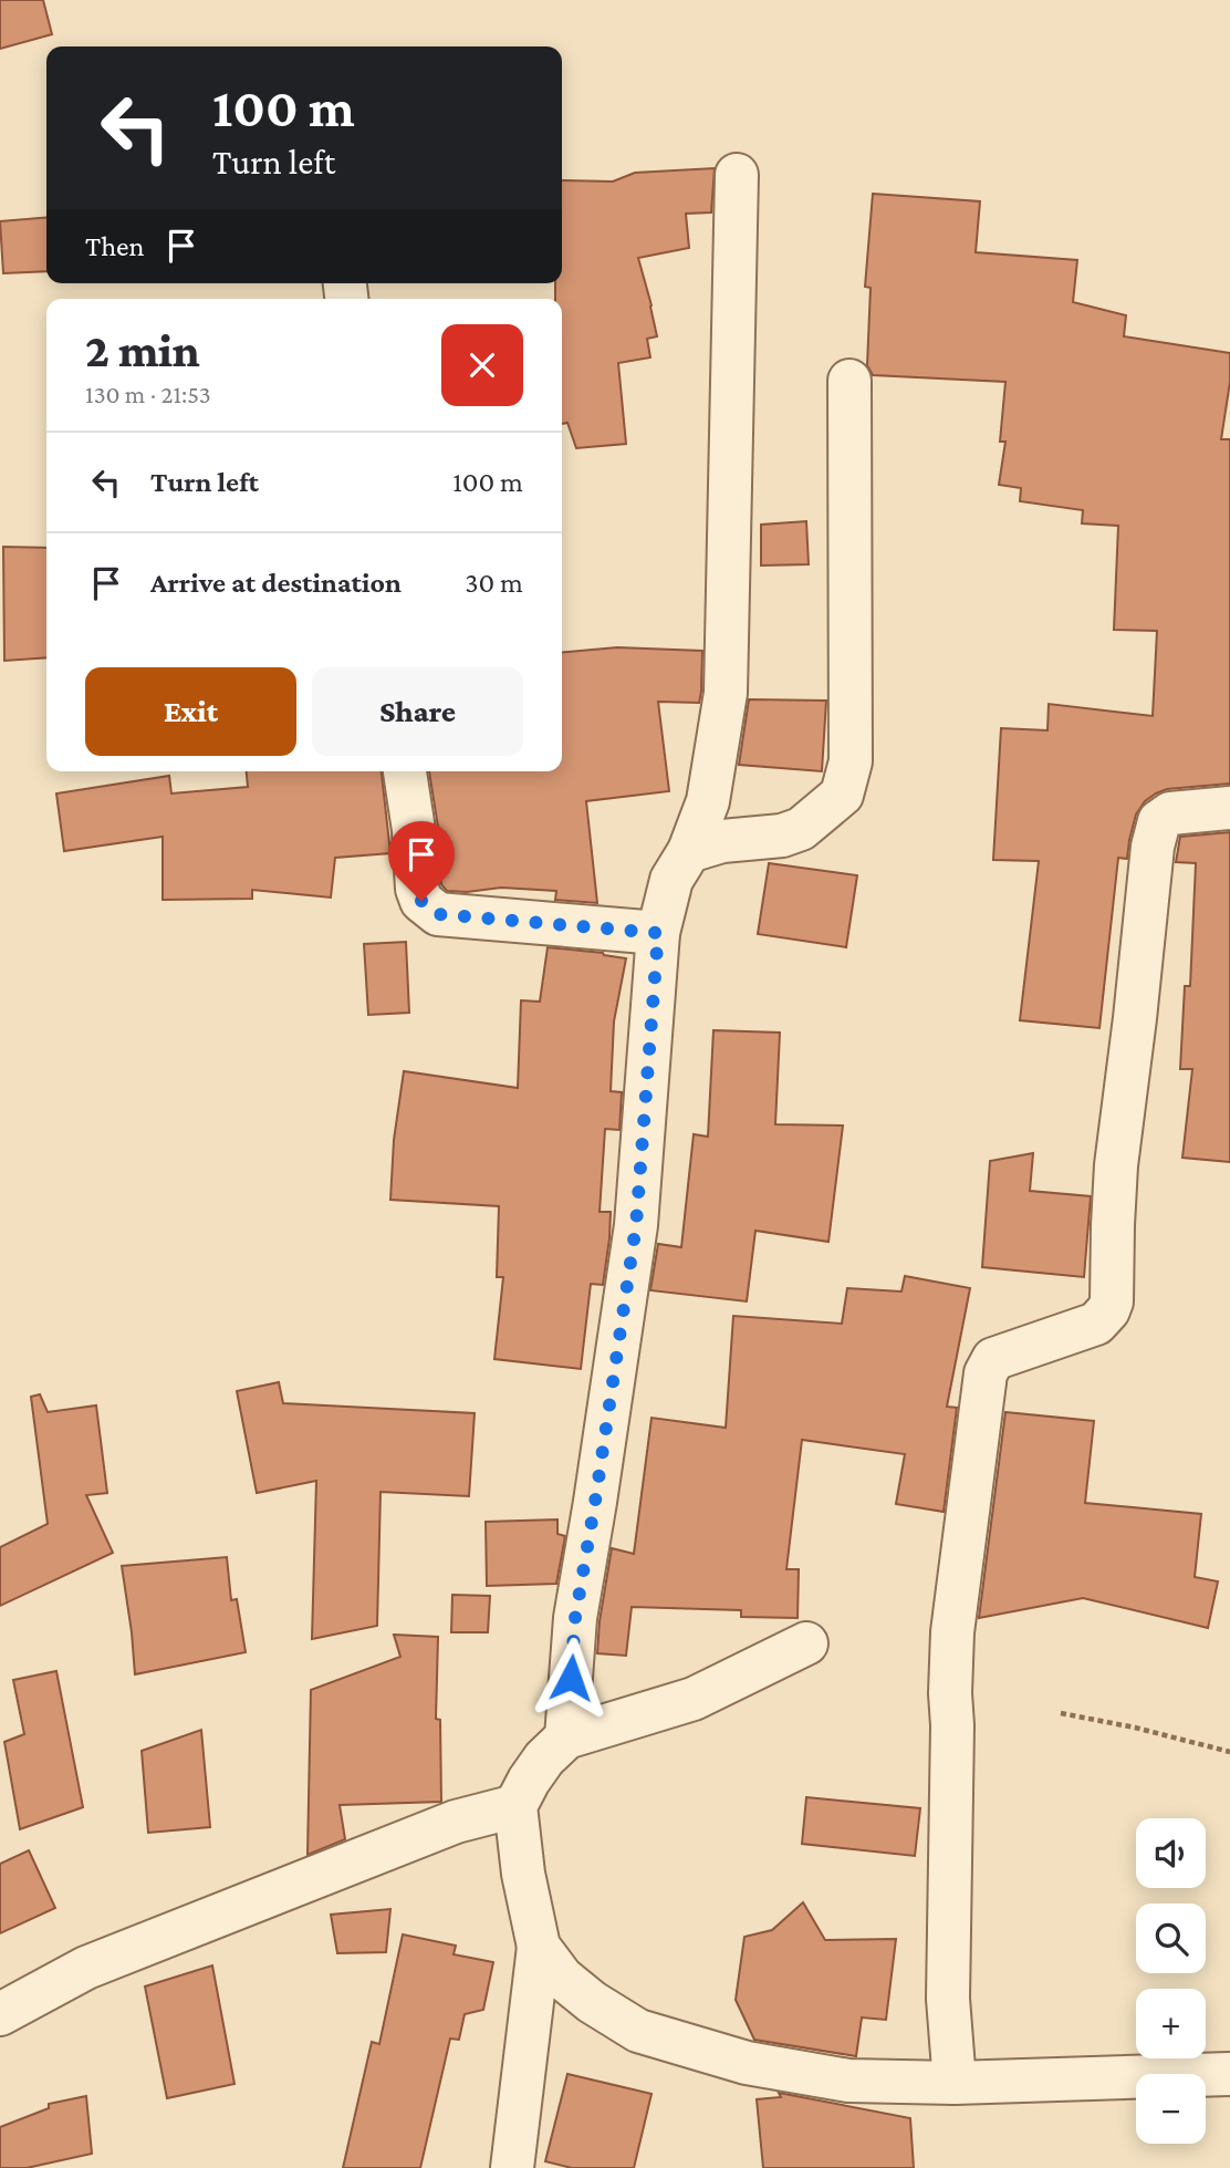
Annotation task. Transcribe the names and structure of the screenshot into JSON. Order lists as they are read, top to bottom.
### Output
{
  "page": {
    "turn": ["100 m", "Turn left"],
    "then": "Then",
    "heading": ["2 min", "130 m · 21:53"],
    "list": [
      {
        "name": "Turn left",
        "value": "100 m"
      },
      {
        "name": "Arrive at destination",
        "value": "30 m"
      }
    ],
    "buttons": ["Exit", "Share"],
    "map_buttons": ["+", "−"]
  }
}
